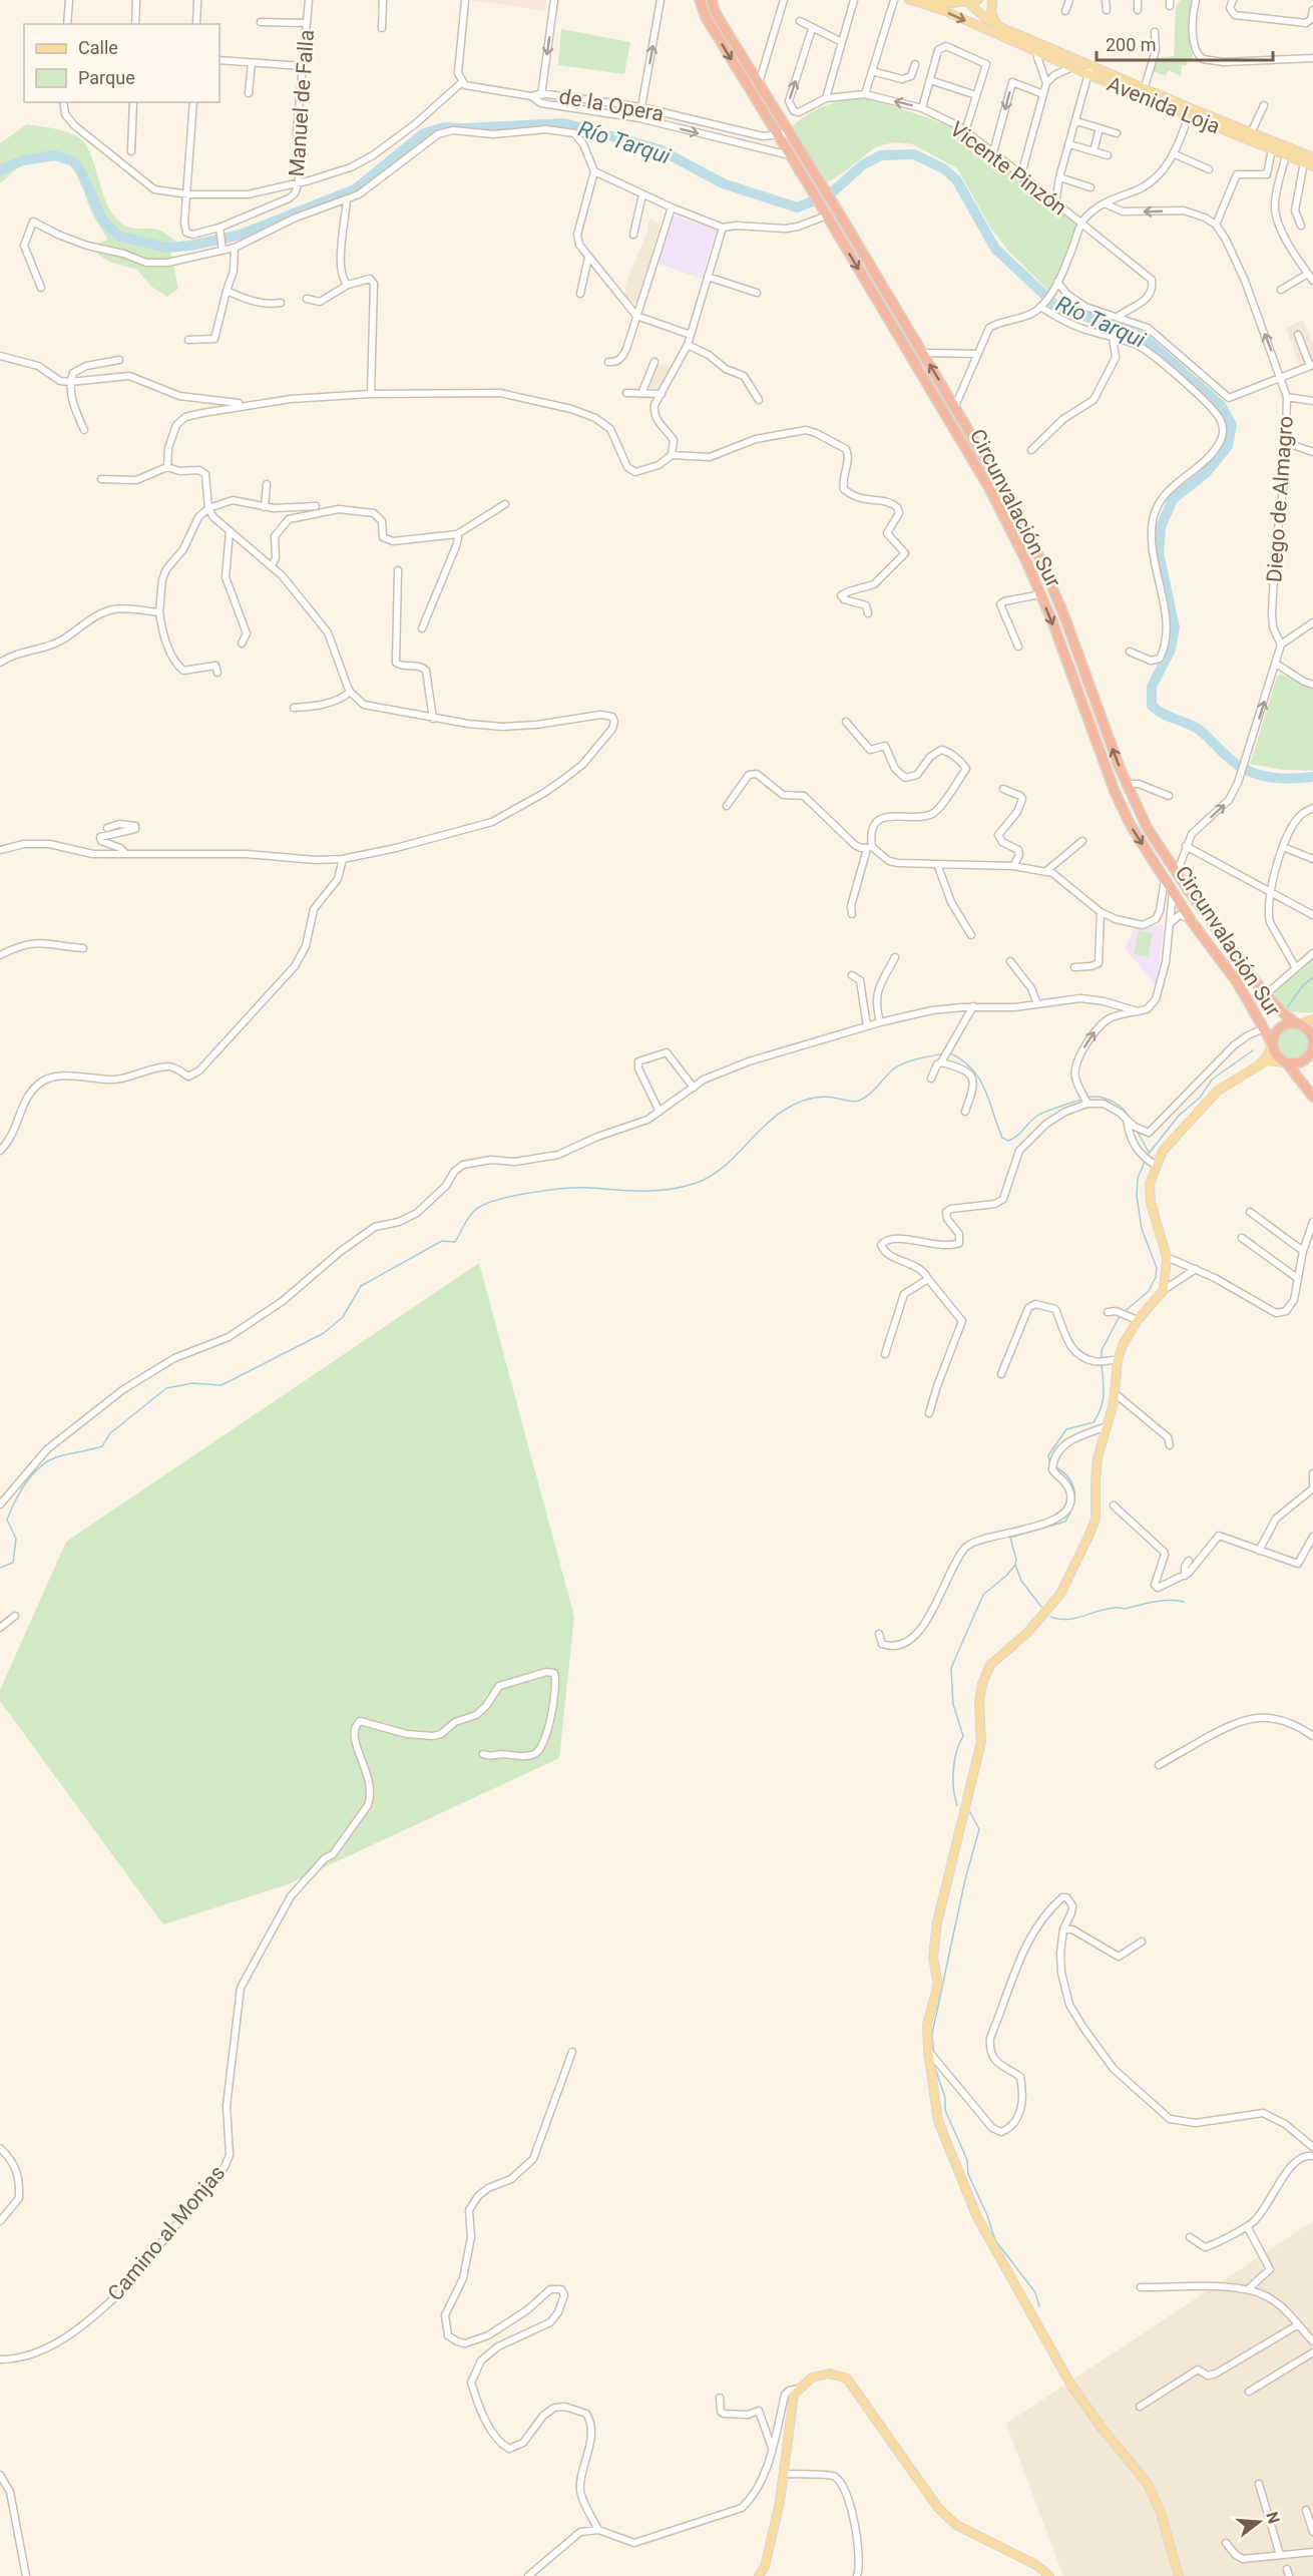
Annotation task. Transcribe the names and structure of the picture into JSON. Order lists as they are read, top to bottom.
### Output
{
  "streets": {
    "highway": ["Circunvalación Sur"],
    "main road": ["Avenida Loja"],
    "street": [
      "Manuel de Falla",
      "de la Opera",
      "Vicente Pinzón",
      "Diego de Almagro",
      "Camino al Monjas"
    ]
  },
  "crossings": [
    ["de la Opera", "Circunvalación Sur"]
  ],
  "one_way": ["Diego de Almagro"],
  "water": ["Río Tarqui"],
  "legend": ["Calle", "Parque"],
  "scale_bar": "200 m",
  "north": "right"
}
